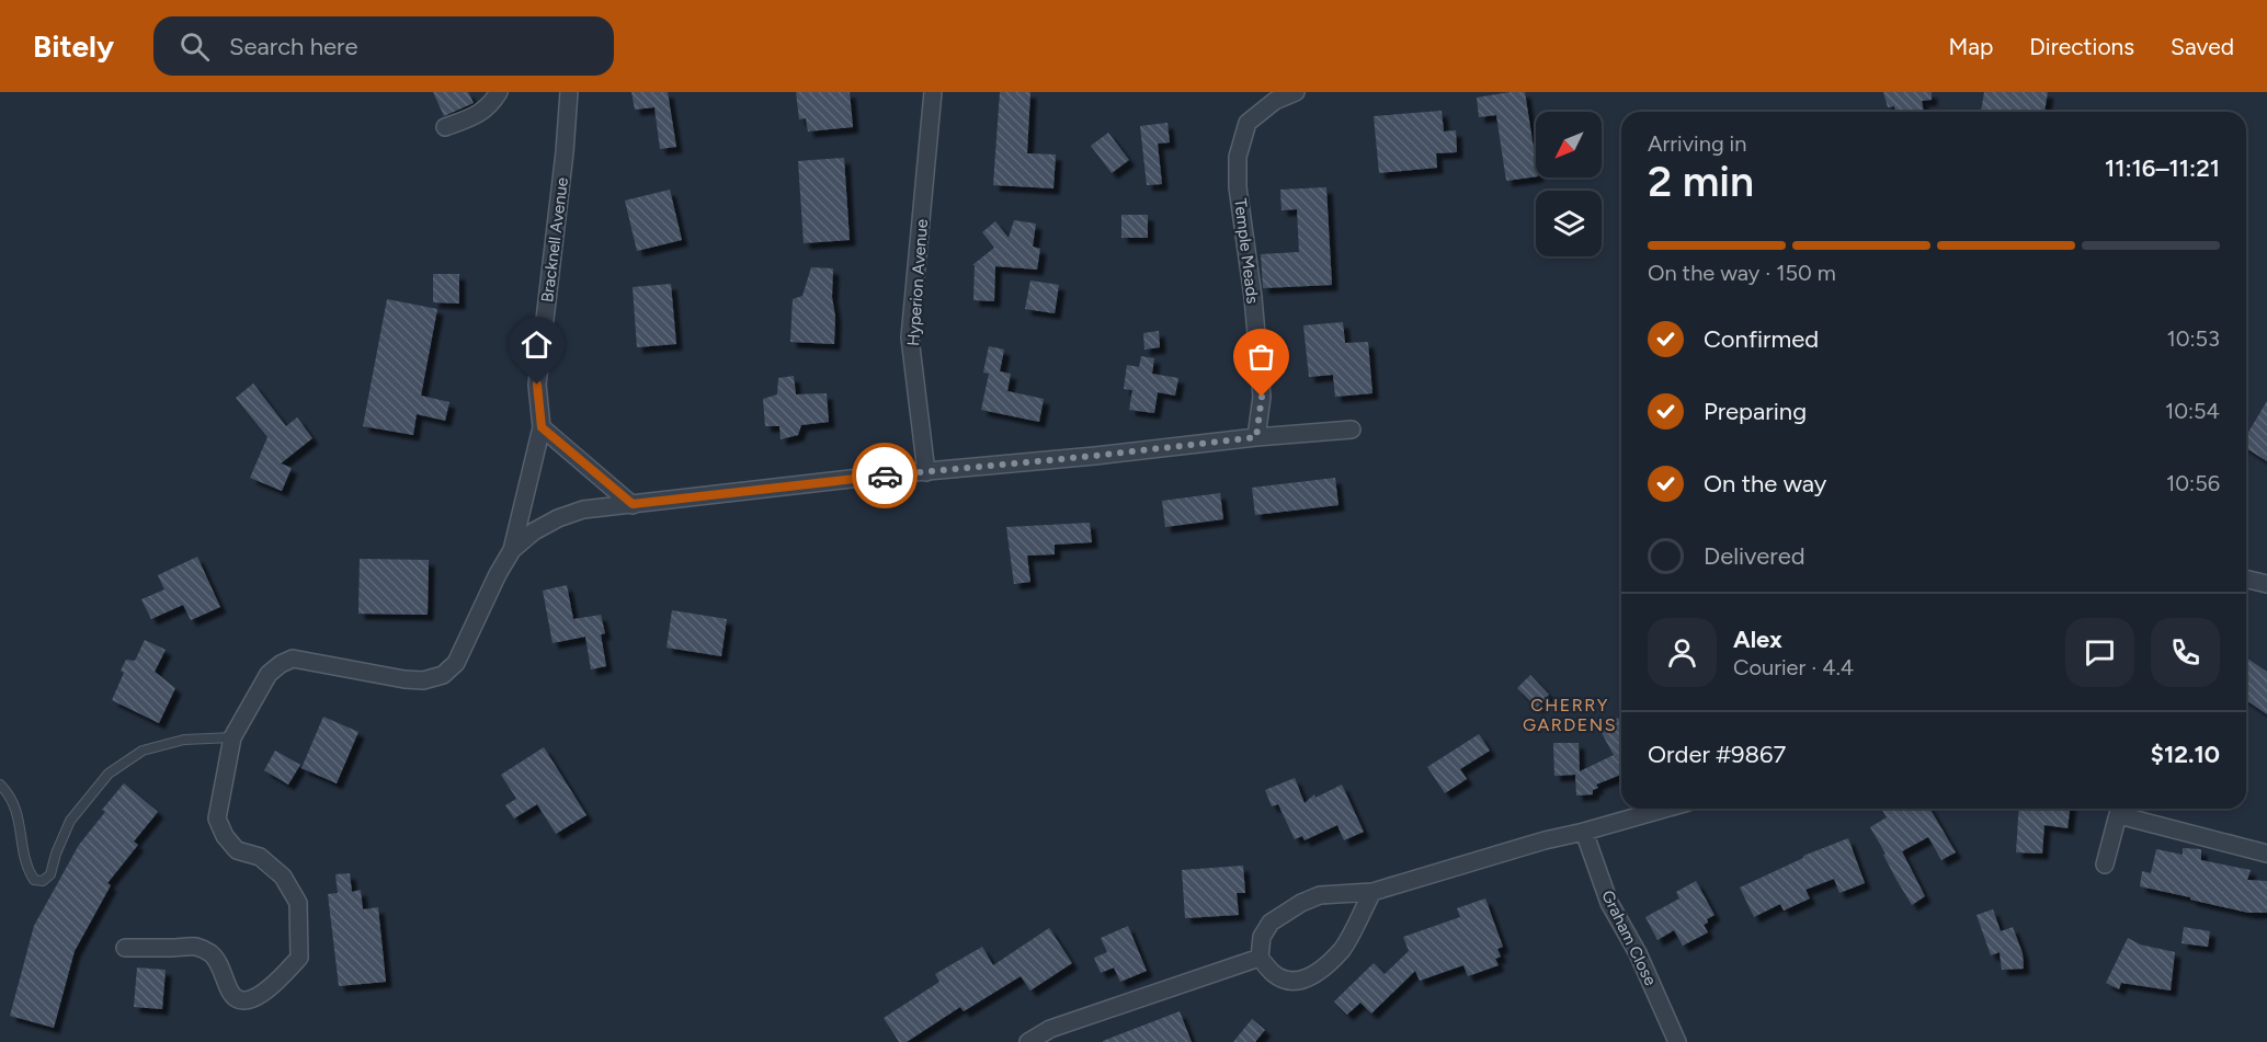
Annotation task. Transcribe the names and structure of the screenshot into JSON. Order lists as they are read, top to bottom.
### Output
{
  "streets": {
    "street": [
      "Bracknell Avenue",
      "Temple Meads",
      "Hyperion Avenue",
      "Graham Close"
    ]
  },
  "districts": ["CHERRY GARDENS"],
  "north": "bottom left",
  "page": {
    "header": "Bitely",
    "search": "Search here",
    "nav": ["Map", "Directions", "Saved"],
    "heading": ["2 min", "Arriving in", "11:16–11:21"],
    "panel": [
      "Alex",
      "Courier · 4.4",
      "Order #9867",
      "$12.10"
    ],
    "bar": "On the way · 150 m",
    "list": [
      ["Confirmed", "10:53"],
      ["Preparing", "10:54"],
      ["On the way", "10:56"],
      "Delivered"
    ]
  }
}
